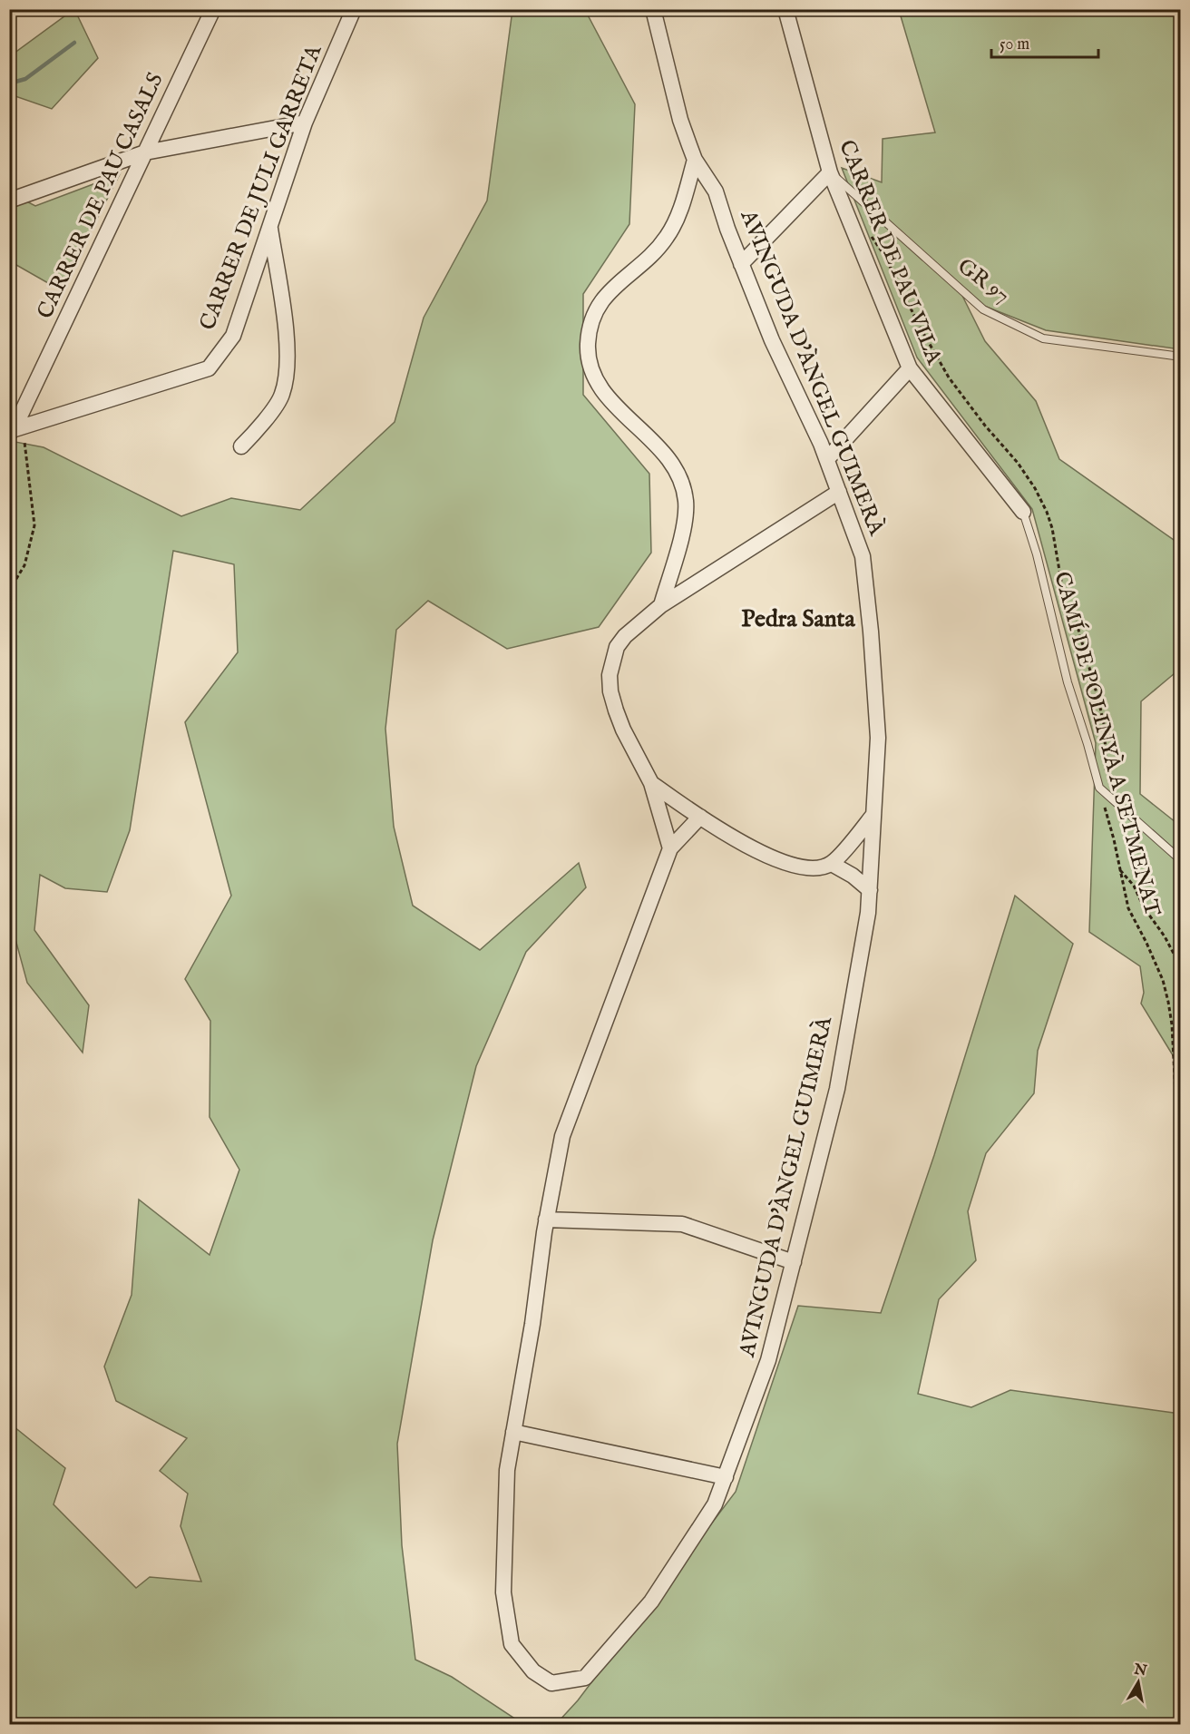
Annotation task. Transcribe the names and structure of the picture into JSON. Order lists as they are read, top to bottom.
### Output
{
  "streets": {
    "street": [
      "CARRER DE JULI GARRETA",
      "CARRER DE PAU CASALS",
      "CARRER DE PAU VILA",
      "AVINGUDA D'ÀNGEL GUIMERÀ"
    ],
    "lane": ["GR 97", "CAMÍ DE POLINYÀ A SETMENAT"]
  },
  "crossings": [
    ["CARRER DE JULI GARRETA", "CARRER DE PAU CASALS"],
    ["CARRER DE PAU VILA", "GR 97"],
    ["CARRER DE PAU VILA", "CAMÍ DE POLINYÀ A SETMENAT"]
  ],
  "districts": ["Pedra Santa"],
  "scale_bar": "50 m",
  "north": "top"
}
